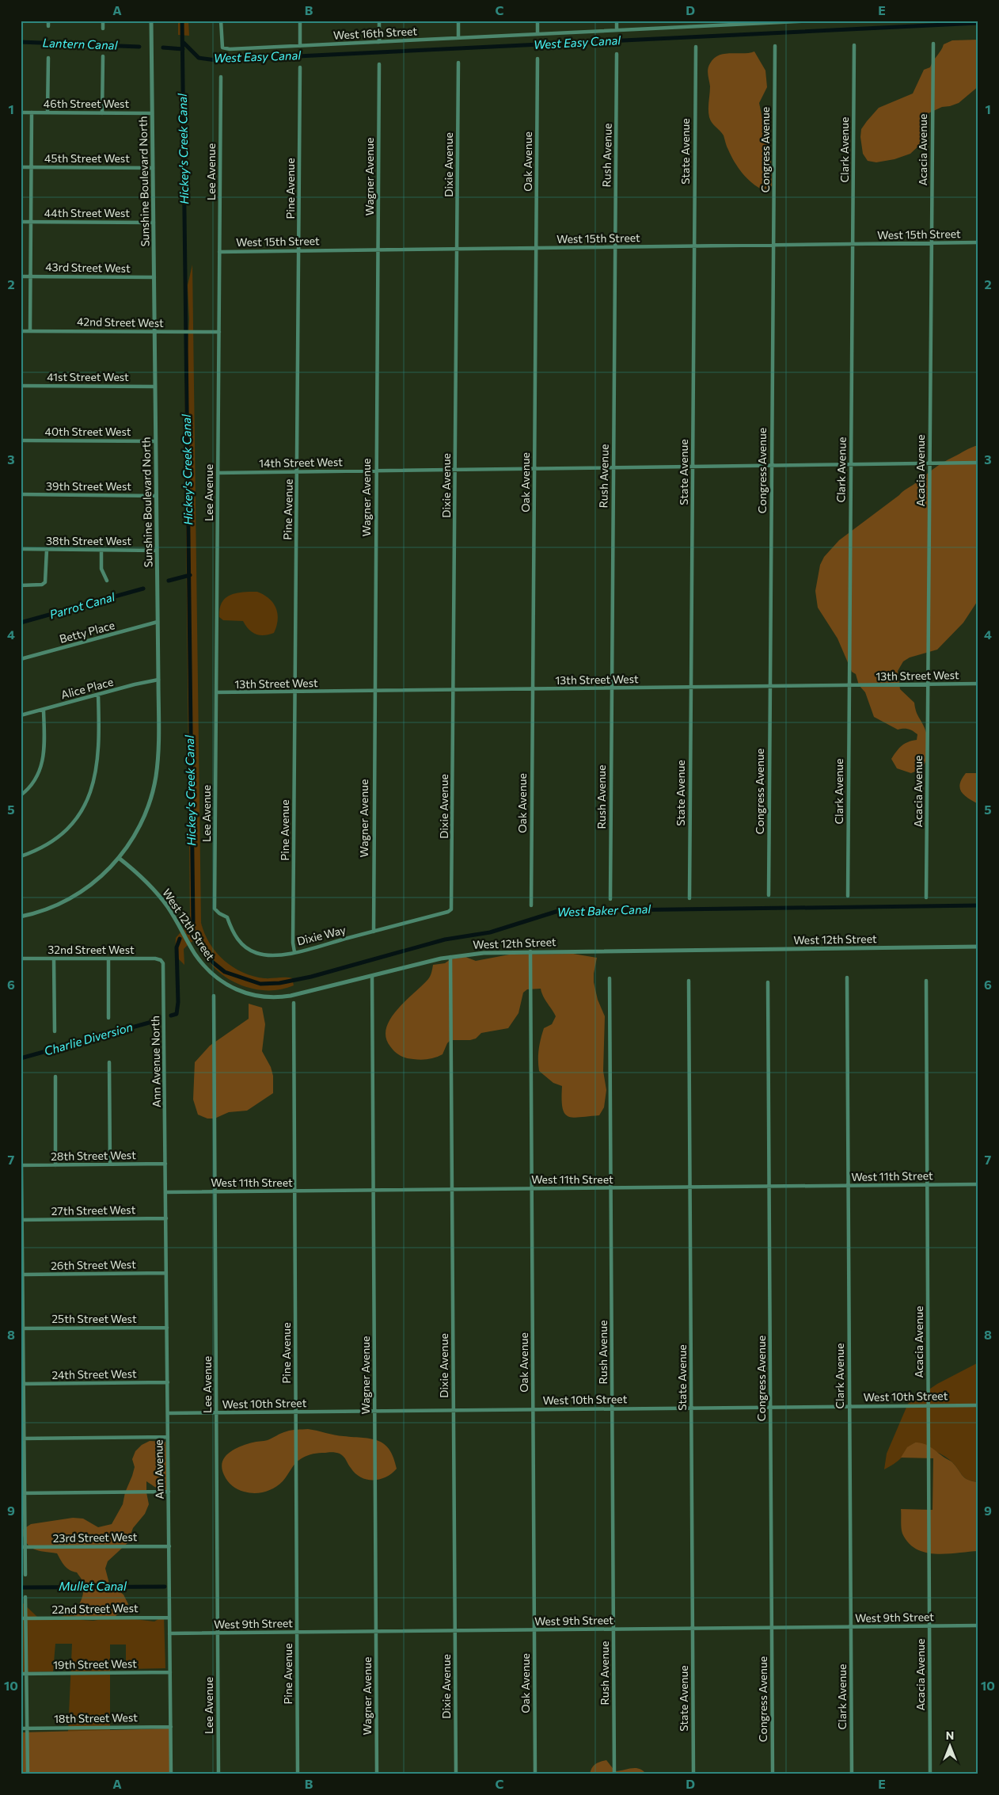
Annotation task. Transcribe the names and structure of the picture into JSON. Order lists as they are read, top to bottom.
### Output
{
  "streets": {
    "street": [
      "West 16th Street",
      "46th Street West",
      "Congress Avenue",
      "Clark Avenue",
      "Acacia Avenue",
      "State Avenue",
      "Rush Avenue",
      "45th Street West",
      "Oak Avenue",
      "Dixie Avenue",
      "Lee Avenue",
      "Wagner Avenue",
      "Sunshine Boulevard North",
      "Pine Avenue",
      "44th Street West",
      "West 15th Street",
      "43rd Street West",
      "42nd Street West",
      "41st Street West",
      "40th Street West",
      "14th Street West",
      "39th Street West",
      "38th Street West",
      "Betty Place",
      "13th Street West",
      "Alice Place",
      "West 12th Street",
      "Dixie Way",
      "32nd Street West",
      "Ann Avenue North",
      "28th Street West",
      "West 11th Street",
      "27th Street West",
      "26th Street West",
      "25th Street West",
      "24th Street West",
      "West 10th Street",
      "Ann Avenue",
      "23rd Street West",
      "22nd Street West",
      "West 9th Street",
      "19th Street West",
      "18th Street West"
    ]
  },
  "crossings": [
    ["46th Street West", "Sunshine Boulevard North"],
    ["Congress Avenue", "West 15th Street"],
    ["Congress Avenue", "14th Street West"],
    ["Congress Avenue", "13th Street West"],
    ["Congress Avenue", "West 11th Street"],
    ["Congress Avenue", "West 10th Street"],
    ["Congress Avenue", "West 9th Street"],
    ["Clark Avenue", "West 15th Street"],
    ["Clark Avenue", "14th Street West"],
    ["Clark Avenue", "13th Street West"],
    ["Clark Avenue", "West 11th Street"],
    ["Clark Avenue", "West 10th Street"],
    ["Clark Avenue", "West 9th Street"],
    ["Acacia Avenue", "West 15th Street"],
    ["Acacia Avenue", "14th Street West"],
    ["Acacia Avenue", "13th Street West"],
    ["Acacia Avenue", "West 11th Street"],
    ["Acacia Avenue", "West 10th Street"],
    ["Acacia Avenue", "West 9th Street"],
    ["State Avenue", "West 15th Street"],
    ["State Avenue", "14th Street West"],
    ["State Avenue", "13th Street West"],
    ["State Avenue", "West 11th Street"],
    ["State Avenue", "West 10th Street"],
    ["State Avenue", "West 9th Street"],
    ["Rush Avenue", "West 15th Street"],
    ["Rush Avenue", "14th Street West"],
    ["Rush Avenue", "13th Street West"],
    ["Rush Avenue", "West 11th Street"],
    ["Rush Avenue", "West 10th Street"],
    ["Rush Avenue", "West 9th Street"],
    ["45th Street West", "Sunshine Boulevard North"],
    ["Oak Avenue", "West 15th Street"],
    ["Oak Avenue", "14th Street West"],
    ["Oak Avenue", "13th Street West"],
    ["Oak Avenue", "West 12th Street"],
    ["Oak Avenue", "West 11th Street"],
    ["Oak Avenue", "West 10th Street"],
    ["Oak Avenue", "West 9th Street"],
    ["Dixie Avenue", "West 15th Street"],
    ["Dixie Avenue", "14th Street West"],
    ["Dixie Avenue", "13th Street West"],
    ["Dixie Avenue", "West 12th Street"],
    ["Dixie Avenue", "Dixie Way"],
    ["Dixie Avenue", "West 11th Street"],
    ["Dixie Avenue", "West 10th Street"],
    ["Dixie Avenue", "West 9th Street"],
    ["Lee Avenue", "West 15th Street"],
    ["Lee Avenue", "42nd Street West"],
    ["Lee Avenue", "14th Street West"],
    ["Lee Avenue", "13th Street West"],
    ["Lee Avenue", "Dixie Way"],
    ["Lee Avenue", "West 11th Street"],
    ["Lee Avenue", "West 10th Street"],
    ["Lee Avenue", "West 9th Street"],
    ["Wagner Avenue", "West 15th Street"],
    ["Wagner Avenue", "14th Street West"],
    ["Wagner Avenue", "13th Street West"],
    ["Wagner Avenue", "West 12th Street"],
    ["Wagner Avenue", "Dixie Way"],
    ["Wagner Avenue", "West 11th Street"],
    ["Wagner Avenue", "West 10th Street"],
    ["Wagner Avenue", "West 9th Street"],
    ["Sunshine Boulevard North", "44th Street West"],
    ["Sunshine Boulevard North", "43rd Street West"],
    ["Sunshine Boulevard North", "42nd Street West"],
    ["Sunshine Boulevard North", "41st Street West"],
    ["Sunshine Boulevard North", "40th Street West"],
    ["Sunshine Boulevard North", "39th Street West"],
    ["Sunshine Boulevard North", "38th Street West"],
    ["Sunshine Boulevard North", "Betty Place"],
    ["Sunshine Boulevard North", "Alice Place"],
    ["Sunshine Boulevard North", "West 12th Street"],
    ["Pine Avenue", "West 15th Street"],
    ["Pine Avenue", "14th Street West"],
    ["Pine Avenue", "13th Street West"],
    ["Pine Avenue", "Dixie Way"],
    ["Pine Avenue", "West 11th Street"],
    ["Pine Avenue", "West 10th Street"],
    ["Pine Avenue", "West 9th Street"],
    ["32nd Street West", "Ann Avenue North"],
    ["Ann Avenue North", "28th Street West"],
    ["Ann Avenue North", "Ann Avenue"],
    ["28th Street West", "Ann Avenue"],
    ["West 11th Street", "Ann Avenue"],
    ["27th Street West", "Ann Avenue"],
    ["26th Street West", "Ann Avenue"],
    ["25th Street West", "Ann Avenue"],
    ["24th Street West", "Ann Avenue"],
    ["West 10th Street", "Ann Avenue"],
    ["Ann Avenue", "23rd Street West"],
    ["Ann Avenue", "22nd Street West"],
    ["Ann Avenue", "West 9th Street"],
    ["Ann Avenue", "19th Street West"],
    ["Ann Avenue", "18th Street West"]
  ],
  "water": [
    "West Easy Canal",
    "Lantern Canal",
    "Hickey's Creek Canal",
    "Parrot Canal",
    "West Baker Canal",
    "Charlie Diversion",
    "Mullet Canal"
  ],
  "north": "top",
  "grid": {
    "columns": [
      "A",
      "B",
      "C",
      "D",
      "E"
    ],
    "rows": [
      "1",
      "2",
      "3",
      "4",
      "5",
      "6",
      "7",
      "8",
      "9",
      "10"
    ]
  }
}
